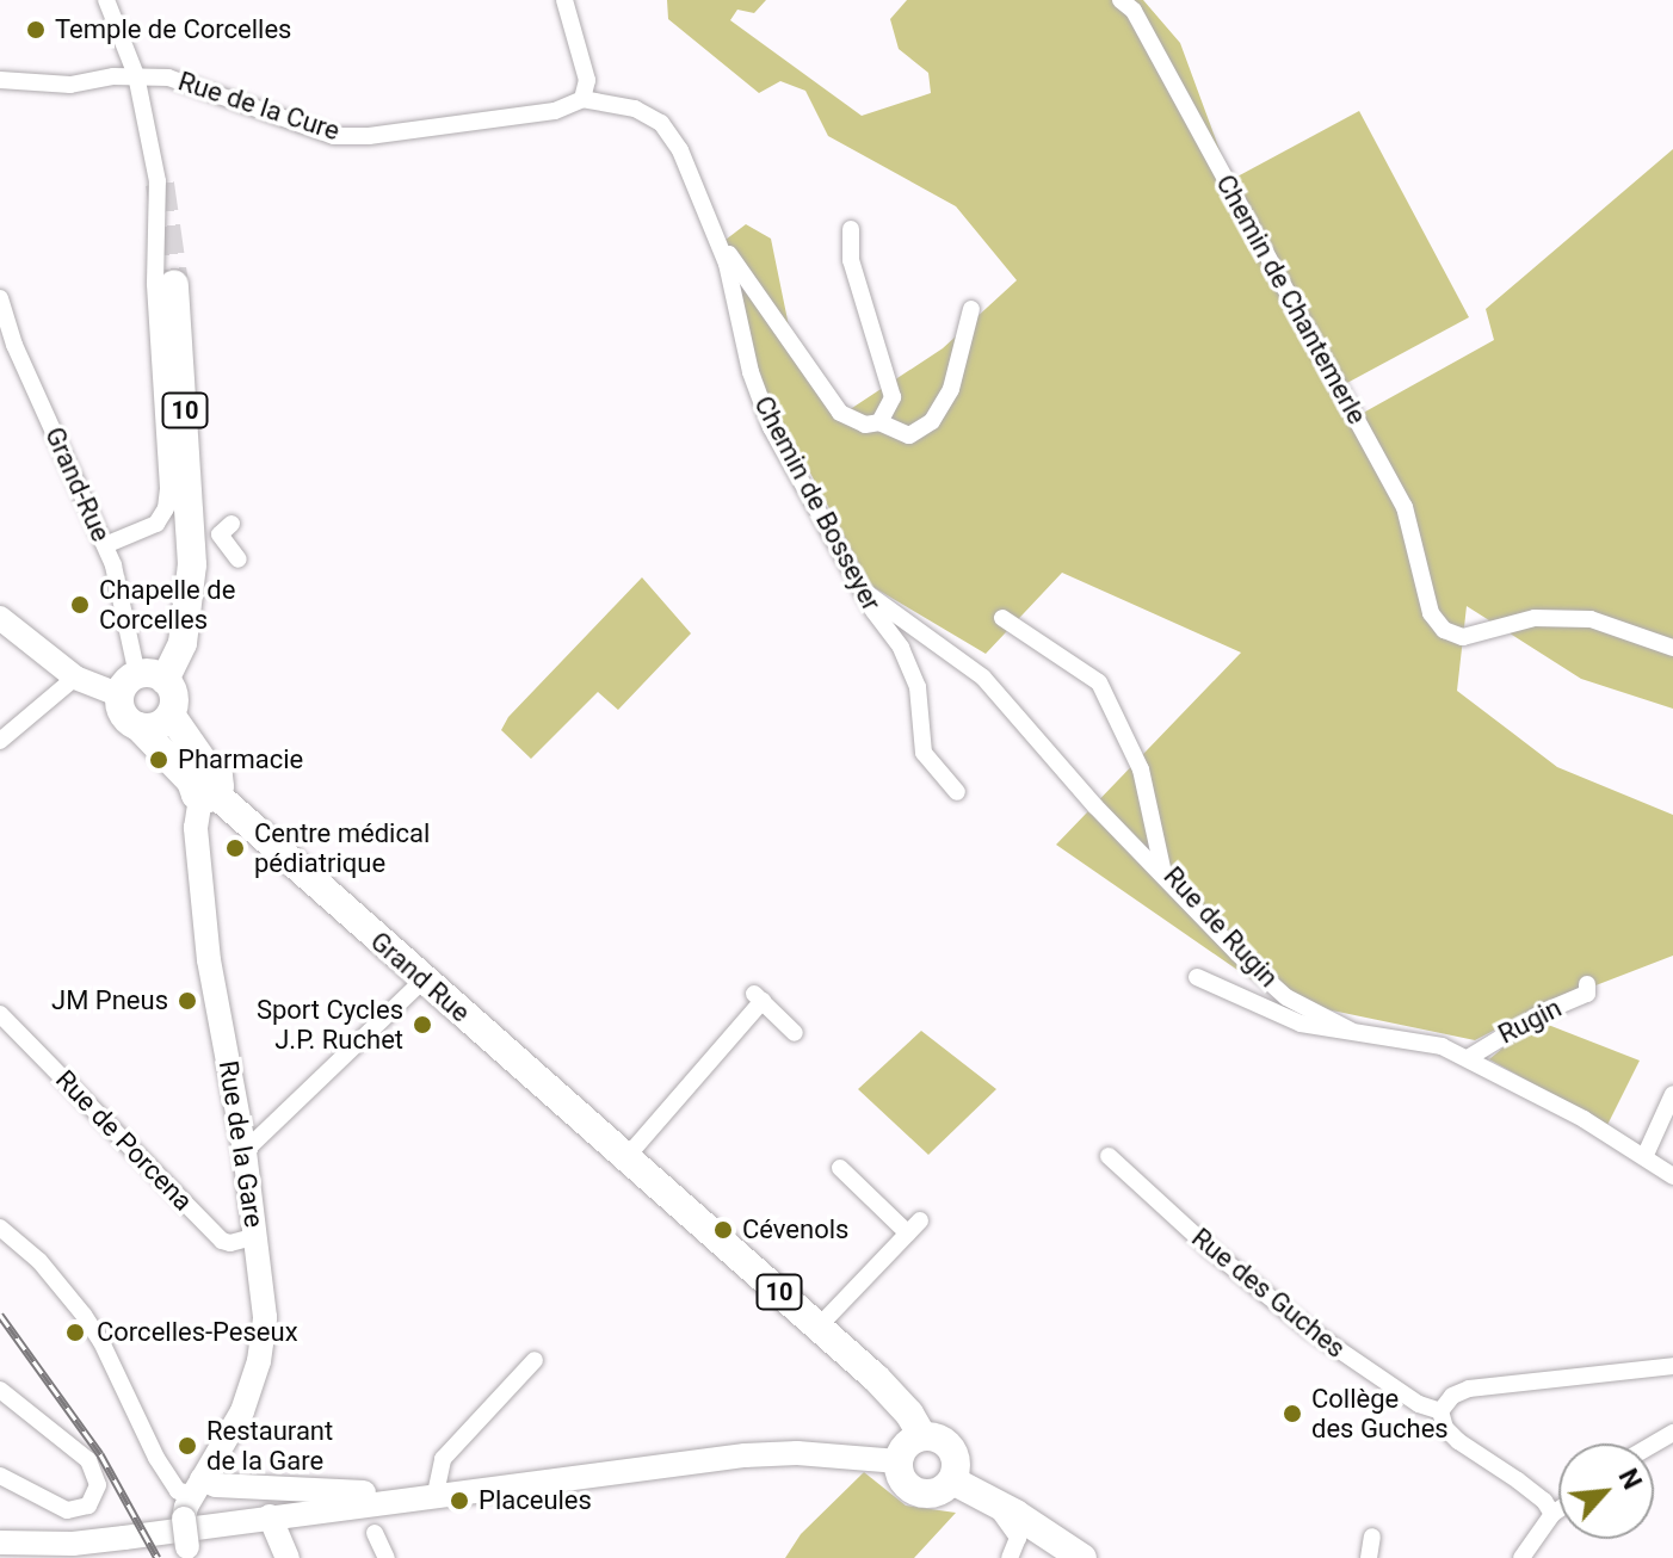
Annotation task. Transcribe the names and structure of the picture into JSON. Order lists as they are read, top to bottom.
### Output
{
  "streets": {
    "main road": ["10", "Grand Rue", "Rue de la Gare"],
    "street": [
      "Rue de la Cure",
      "Chemin de Chantemerle",
      "Grand-Rue",
      "Chemin de Bosseyer",
      "Rue de Rugin",
      "Rugin",
      "Rue de Porcena",
      "Rue des Guches"
    ]
  },
  "crossings": [
    ["Rue de la Cure", "Chemin de Bosseyer"],
    ["10", "Grand-Rue"],
    ["10", "Grand Rue"],
    ["10", "Rue de la Gare"],
    ["Rue de Rugin", "Rugin"],
    ["Grand Rue", "Rue de la Gare"],
    ["Rue de Porcena", "Rue de la Gare"]
  ],
  "places": [
    "Temple de Corcelles",
    "Chapelle de Corcelles",
    "Pharmacie",
    "Centre médical pédiatrique",
    "JM Pneus",
    "Sport Cycles J.P. Ruchet",
    "Cévenols",
    "Corcelles-Peseux",
    "Collège des Guches",
    "Restaurant de la Gare",
    "Placeules"
  ],
  "north": "top right"
}
